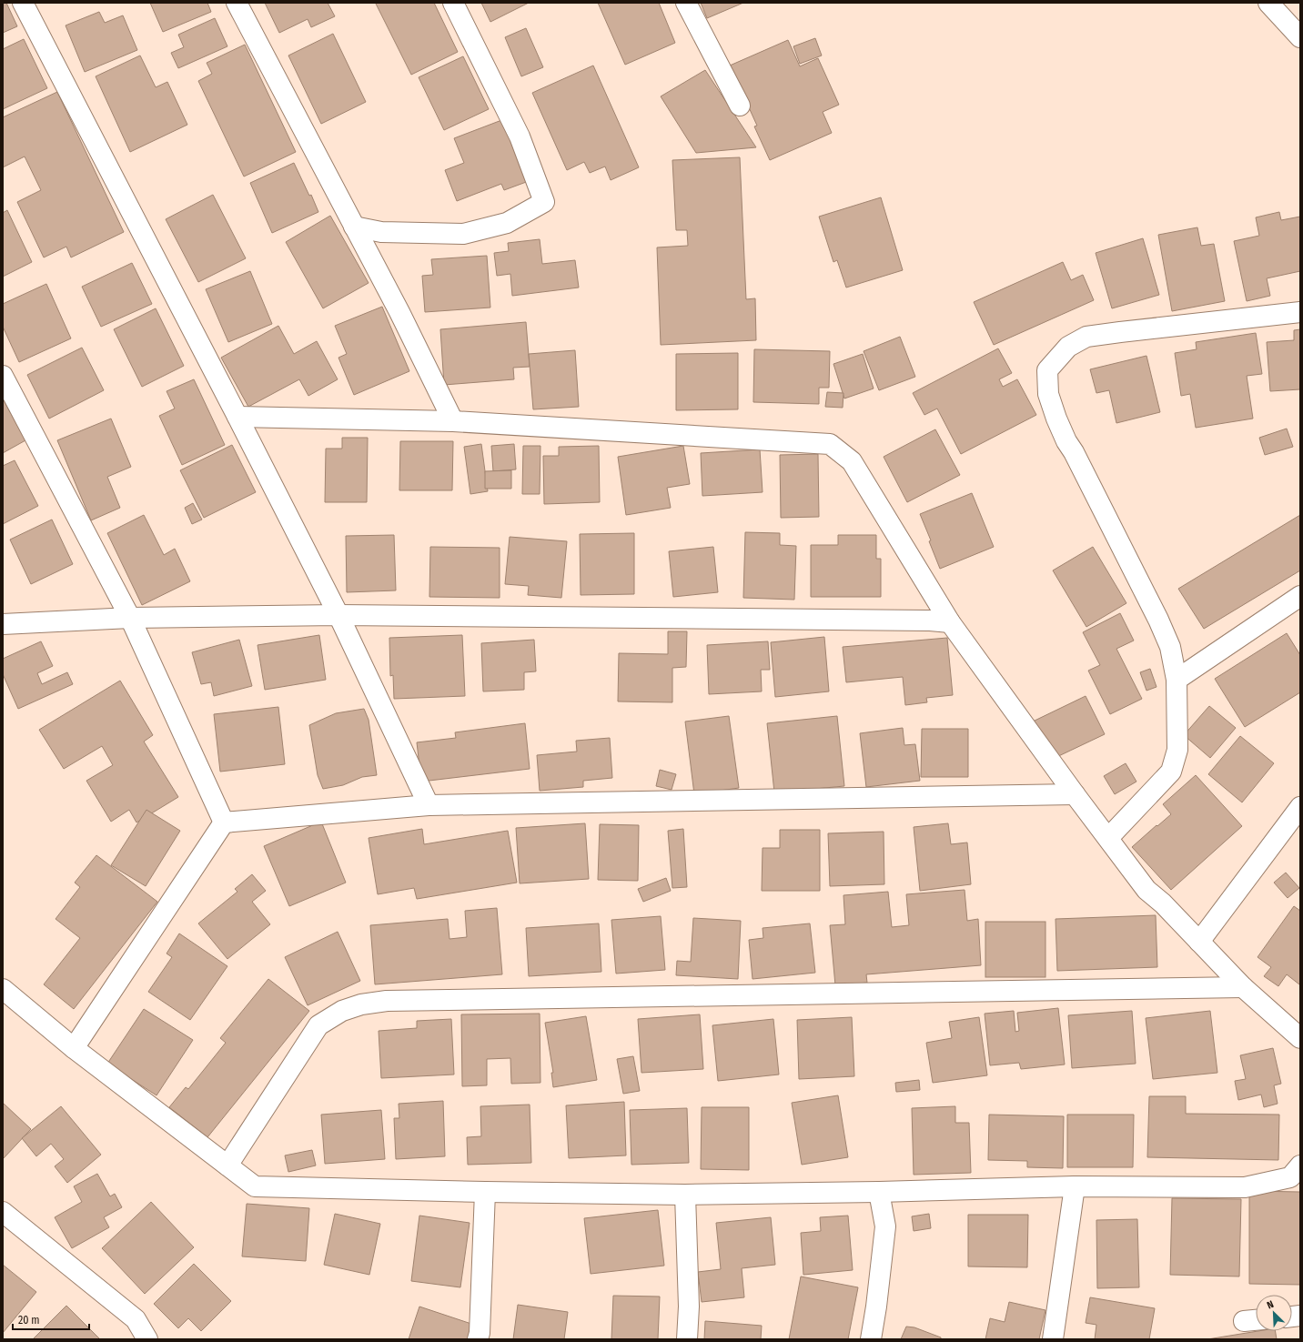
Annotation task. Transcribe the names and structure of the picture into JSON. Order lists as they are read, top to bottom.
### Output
{
  "scale_bar": "20 m",
  "north": "top left"
}
